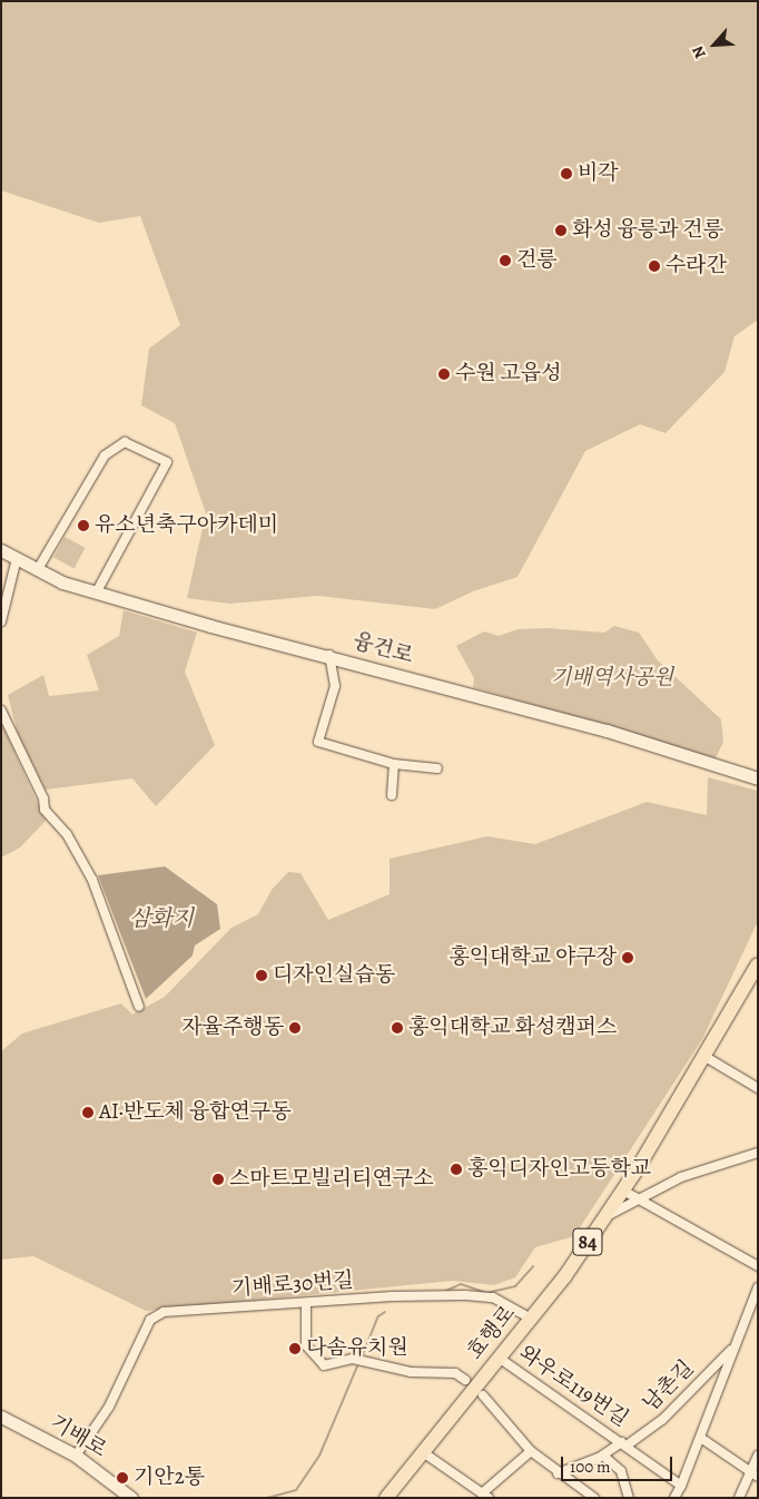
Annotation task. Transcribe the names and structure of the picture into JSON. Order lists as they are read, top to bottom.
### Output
{
  "streets": {
    "main road": ["84", "효행로"],
    "street": [
      "융건로",
      "기배로30번길",
      "와우로119번길",
      "남촌길",
      "기배로"
    ]
  },
  "crossings": [
    ["기배로30번길", "효행로"],
    ["기배로30번길", "기배로"],
    ["효행로", "와우로119번길"],
    ["와우로119번길", "남촌길"]
  ],
  "water": ["삼화지"],
  "parks": ["기배역사공원"],
  "places": [
    "비각",
    "화성 융릉과 건릉",
    "건릉",
    "수라간",
    "수원 고읍성",
    "유소년축구아카데미",
    "홍익대학교 야구장",
    "디자인실습동",
    "자율주행동",
    "홍익대학교 화성캠퍼스",
    "AI·반도체 융합연구동",
    "홍익디자인고등학교",
    "스마트모빌리티연구소",
    "다솜유치원",
    "기안2통"
  ],
  "scale_bar": "100 m",
  "north": "bottom left"
}
